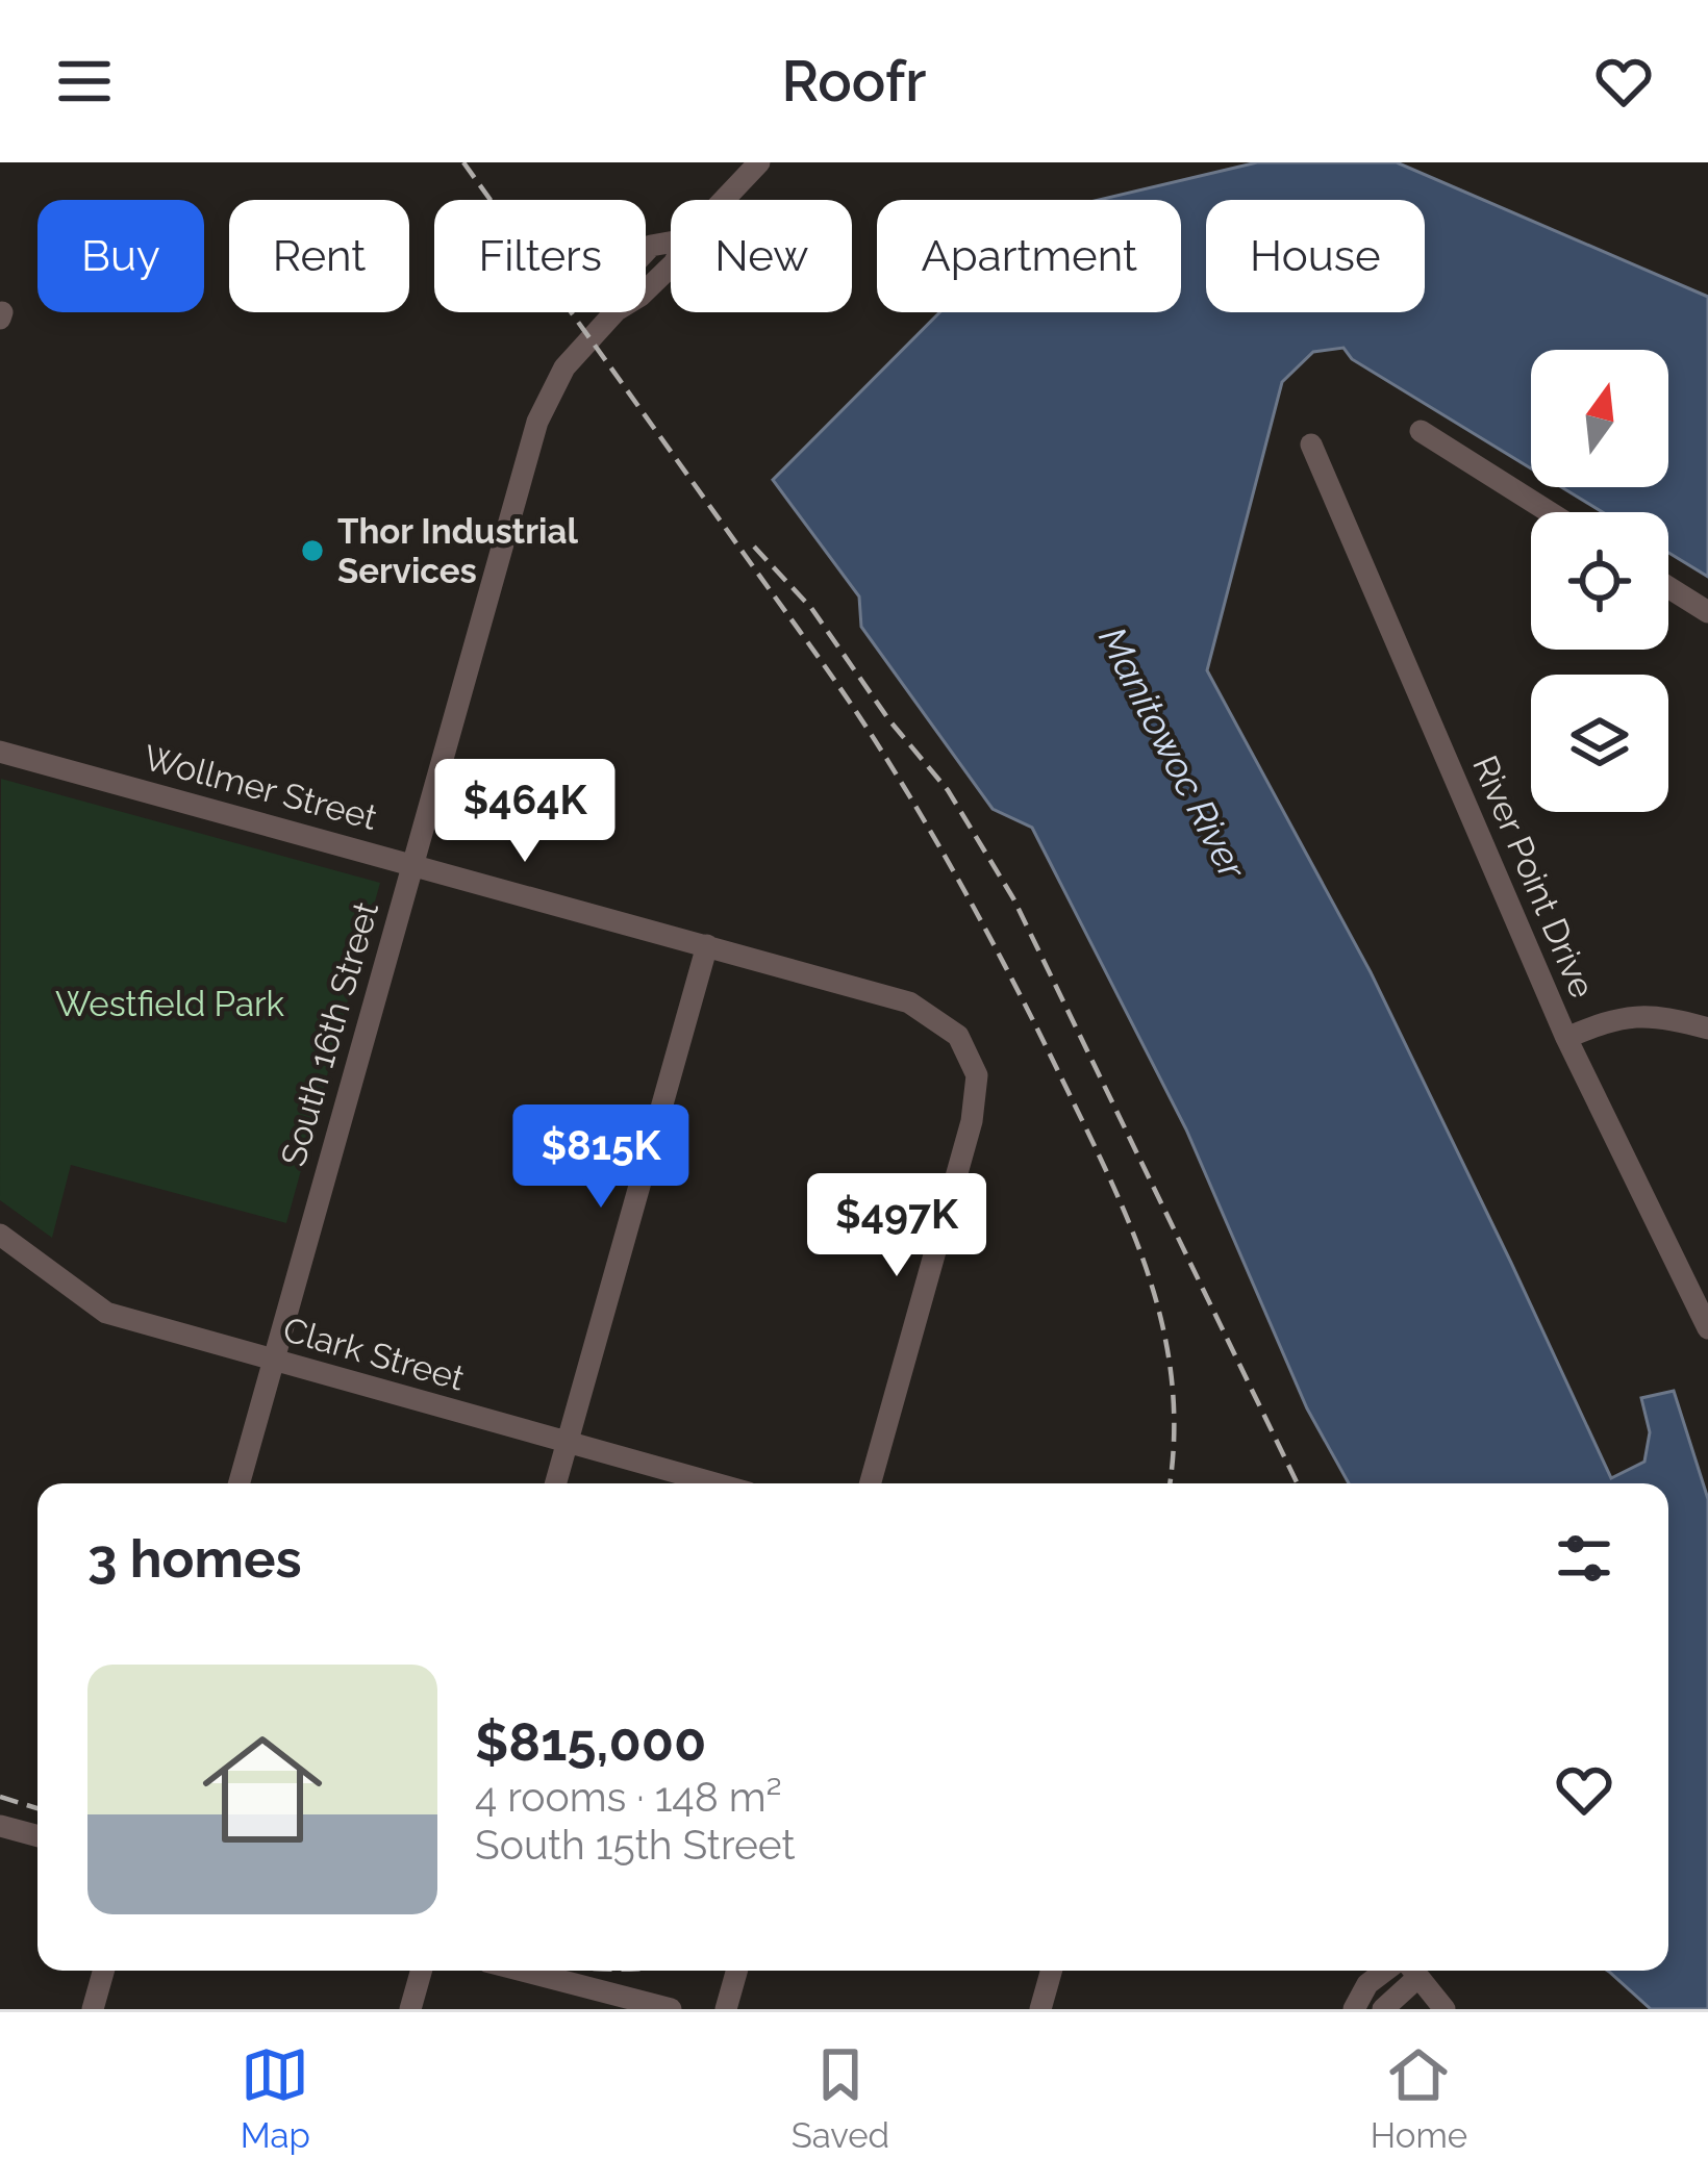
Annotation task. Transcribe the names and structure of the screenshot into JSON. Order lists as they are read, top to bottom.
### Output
{
  "streets": {
    "street": [
      "Wollmer Street",
      "River Point Drive",
      "South 16th Street",
      "Clark Street"
    ]
  },
  "crossings": [
    ["Wollmer Street", "South 16th Street"],
    ["South 16th Street", "Clark Street"]
  ],
  "water": ["Manitowoc River"],
  "parks": ["Westfield Park"],
  "places": ["Thor Industrial Services"],
  "north": "top",
  "page": {
    "header": "Roofr",
    "chip": [
      "Buy",
      "Rent",
      "Filters",
      "New",
      "Apartment",
      "House"
    ],
    "price": ["$464K", "$815K", "$497K"],
    "heading": "3 homes",
    "list": [
      {
        "name": "$815,000",
        "note": "4 rooms · 148 m² · South 15th Street"
      }
    ],
    "tabs": ["Map", "Saved", "Home"]
  }
}
